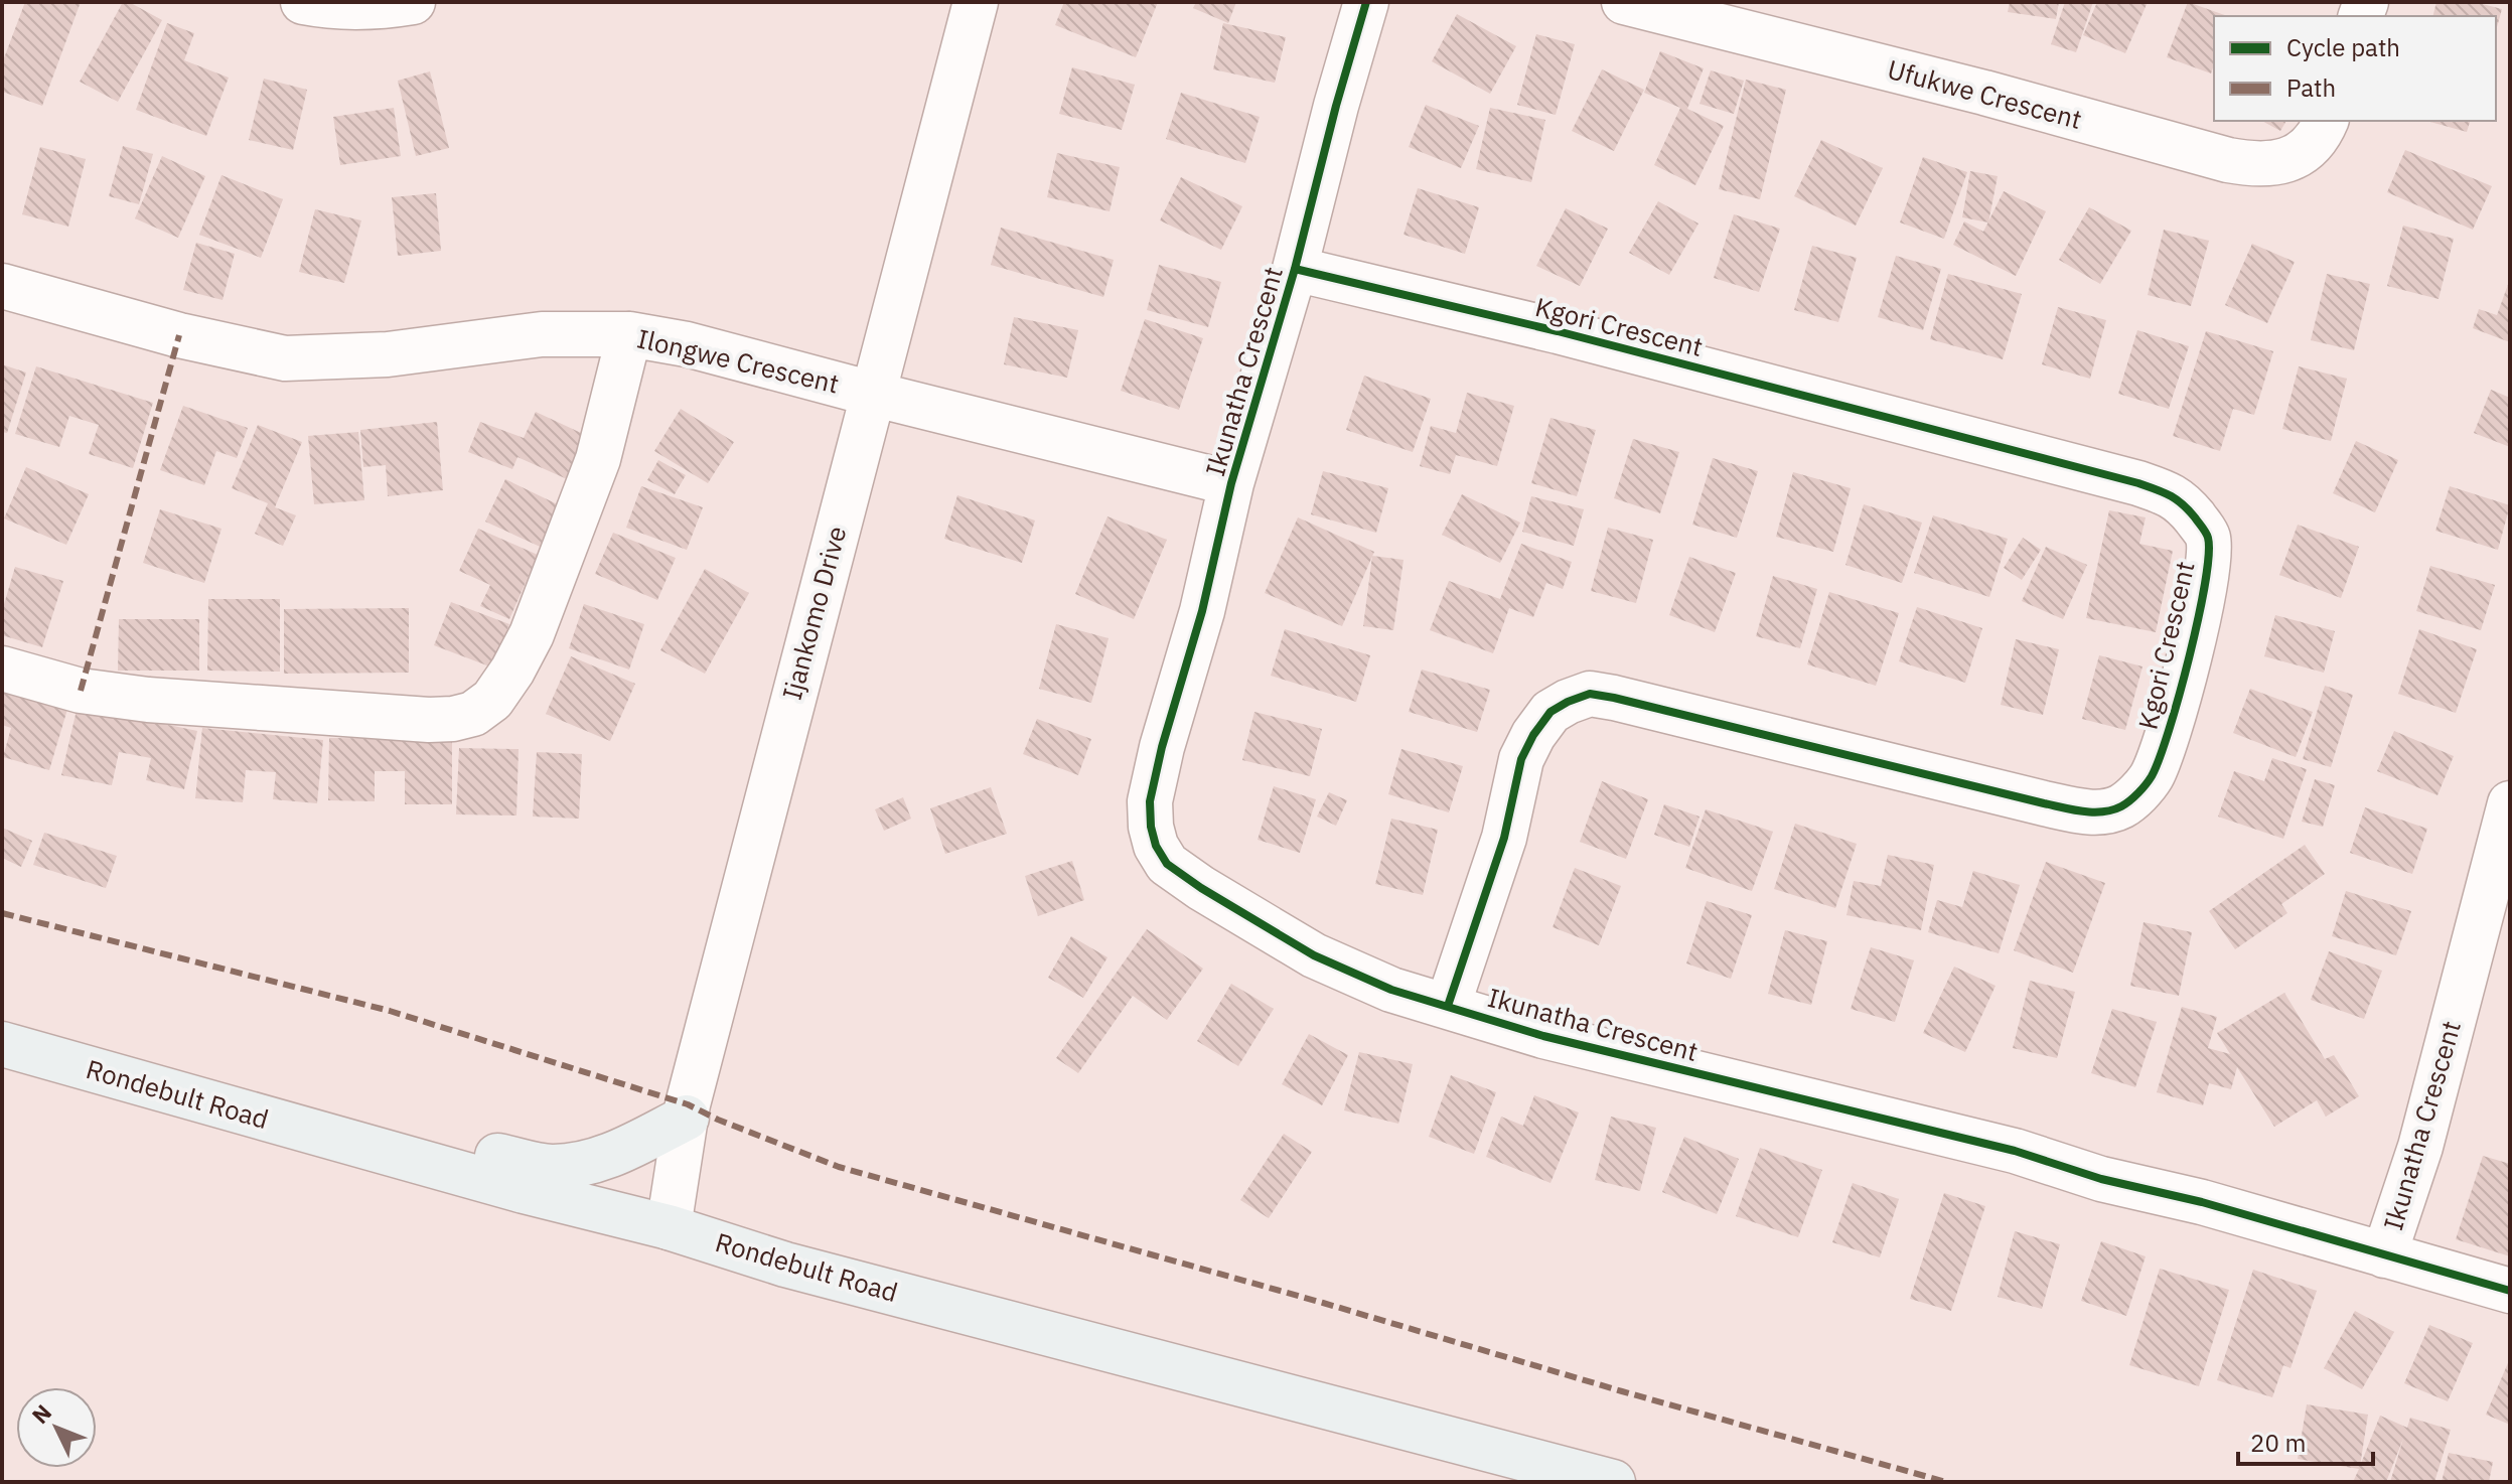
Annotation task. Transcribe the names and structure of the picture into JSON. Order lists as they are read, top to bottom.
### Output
{
  "streets": {
    "main road": ["Rondebult Road"],
    "street": [
      "Ufukwe Crescent",
      "Kgori Crescent",
      "Ilongwe Crescent",
      "Ikunatha Crescent",
      "Ijankomo Drive"
    ]
  },
  "crossings": [
    ["Kgori Crescent", "Ikunatha Crescent"],
    ["Ilongwe Crescent", "Ikunatha Crescent"],
    ["Ilongwe Crescent", "Ijankomo Drive"],
    ["Ijankomo Drive", "Rondebult Road"]
  ],
  "legend": ["Cycle path", "Path"],
  "scale_bar": "20 m",
  "north": "top left"
}
